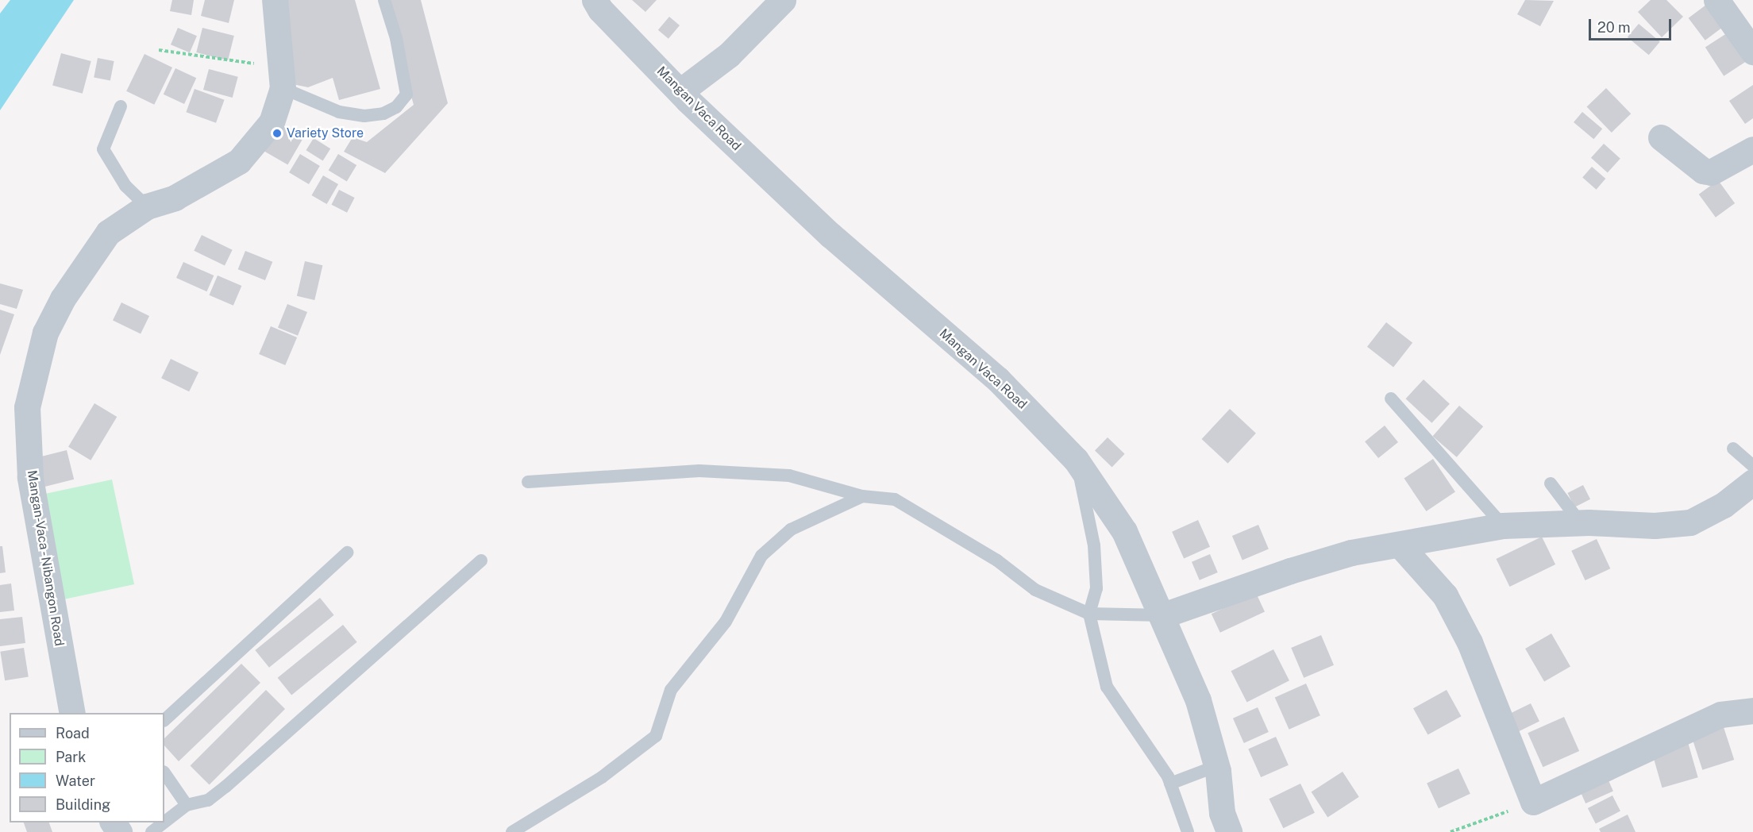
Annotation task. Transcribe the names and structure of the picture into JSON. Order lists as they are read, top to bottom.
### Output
{
  "streets": {
    "street": ["Mangan Vaca Road", "Mangan-Vaca - Nibangon Road"]
  },
  "places": ["Variety Store"],
  "legend": [
    "Road",
    "Park",
    "Water",
    "Building"
  ],
  "scale_bar": "20 m"
}
